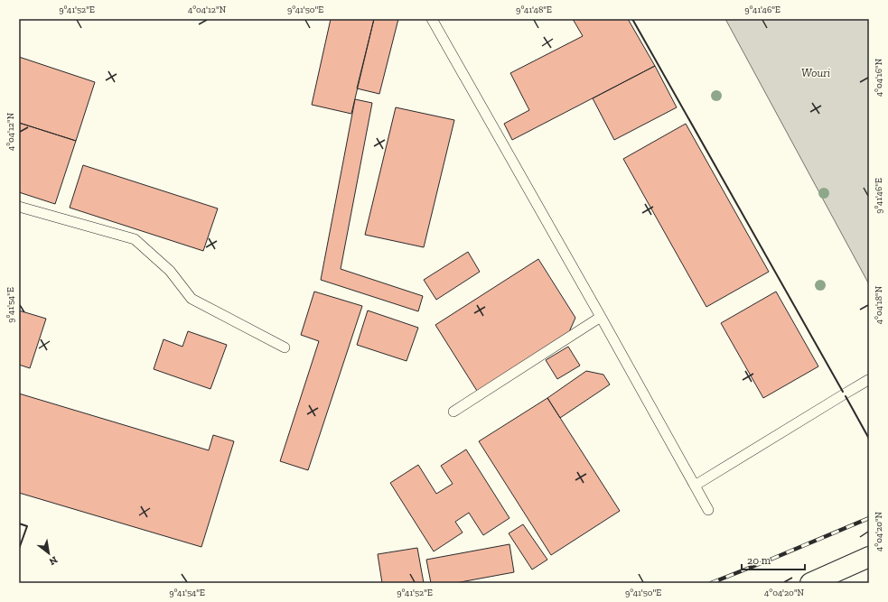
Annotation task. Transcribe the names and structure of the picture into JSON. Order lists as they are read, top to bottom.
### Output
{
  "water": ["Wouri"],
  "scale_bar": "20 m",
  "north": "bottom right",
  "coordinates": [
    "9°41'52\"E",
    "4°04'12\"N",
    "9°41'50\"E",
    "9°41'48\"E",
    "9°41'46\"E",
    "4°04'16\"N",
    "4°04'18\"N",
    "9°41'54\"E",
    "4°04'20\"N"
  ]
}
